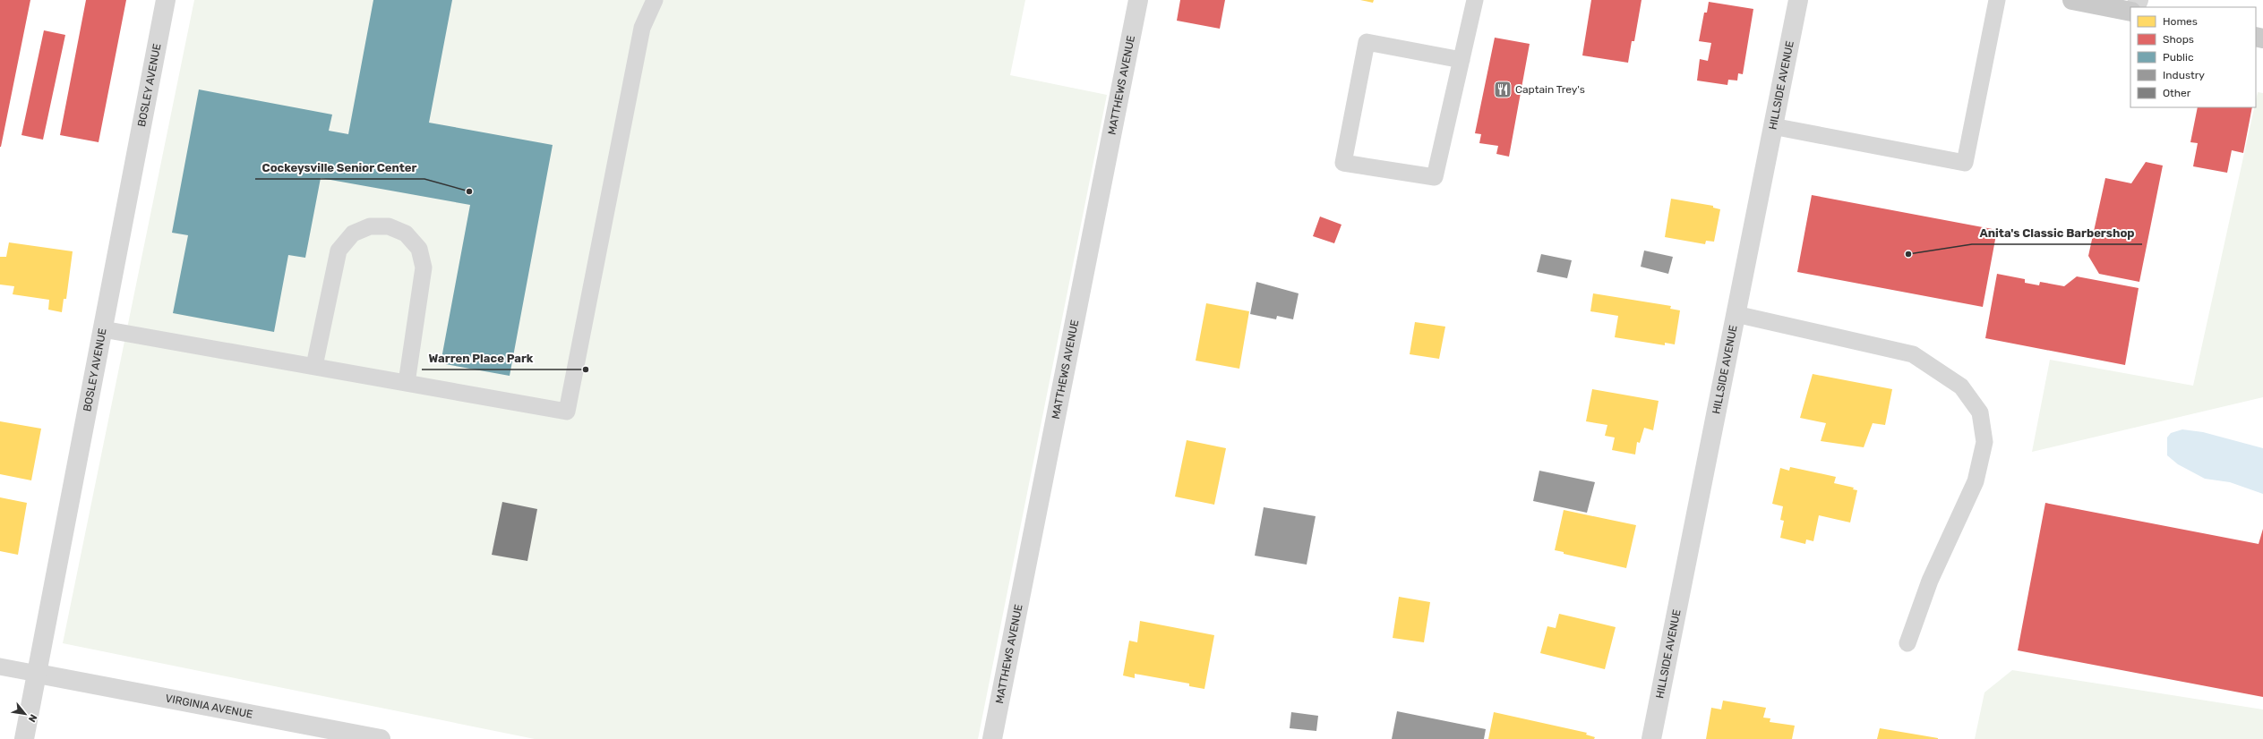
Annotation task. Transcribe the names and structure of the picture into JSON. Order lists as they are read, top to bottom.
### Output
{
  "streets": {
    "street": [
      "BOSLEY AVENUE",
      "MATTHEWS AVENUE",
      "HILLSIDE AVENUE",
      "VIRGINIA AVENUE"
    ]
  },
  "crossings": [
    ["BOSLEY AVENUE", "VIRGINIA AVENUE"]
  ],
  "places": {
    "restaurant": ["Captain Trey's"],
    "other": ["Cockeysville Senior Center", "Anita's Classic Barbershop", "Warren Place Park"]
  },
  "legend": [
    "Homes",
    "Shops",
    "Public",
    "Industry",
    "Other"
  ],
  "north": "bottom right"
}
